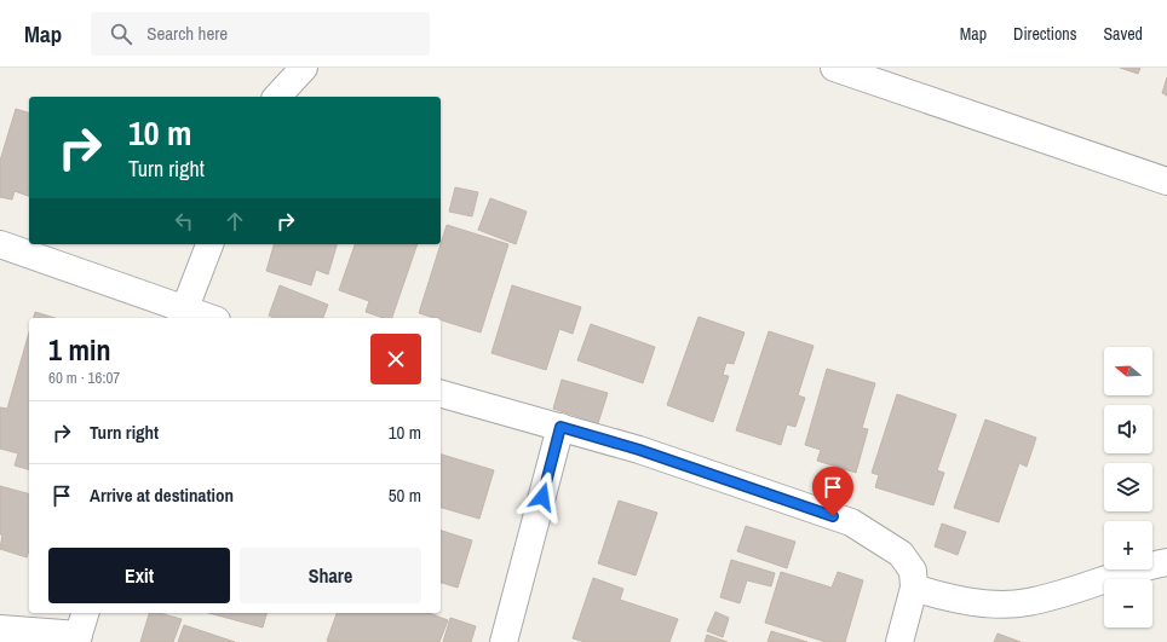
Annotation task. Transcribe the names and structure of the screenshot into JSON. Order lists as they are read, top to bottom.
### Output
{
  "north": "left",
  "page": {
    "header": "Map",
    "search": "Search here",
    "nav": ["Map", "Directions", "Saved"],
    "turn": ["10 m", "Turn right"],
    "heading": ["1 min", "60 m · 16:07"],
    "map_buttons": ["+", "−"],
    "list": [
      {
        "name": "Turn right",
        "value": "10 m"
      },
      {
        "name": "Arrive at destination",
        "value": "50 m"
      }
    ],
    "buttons": ["Exit", "Share"]
  }
}
